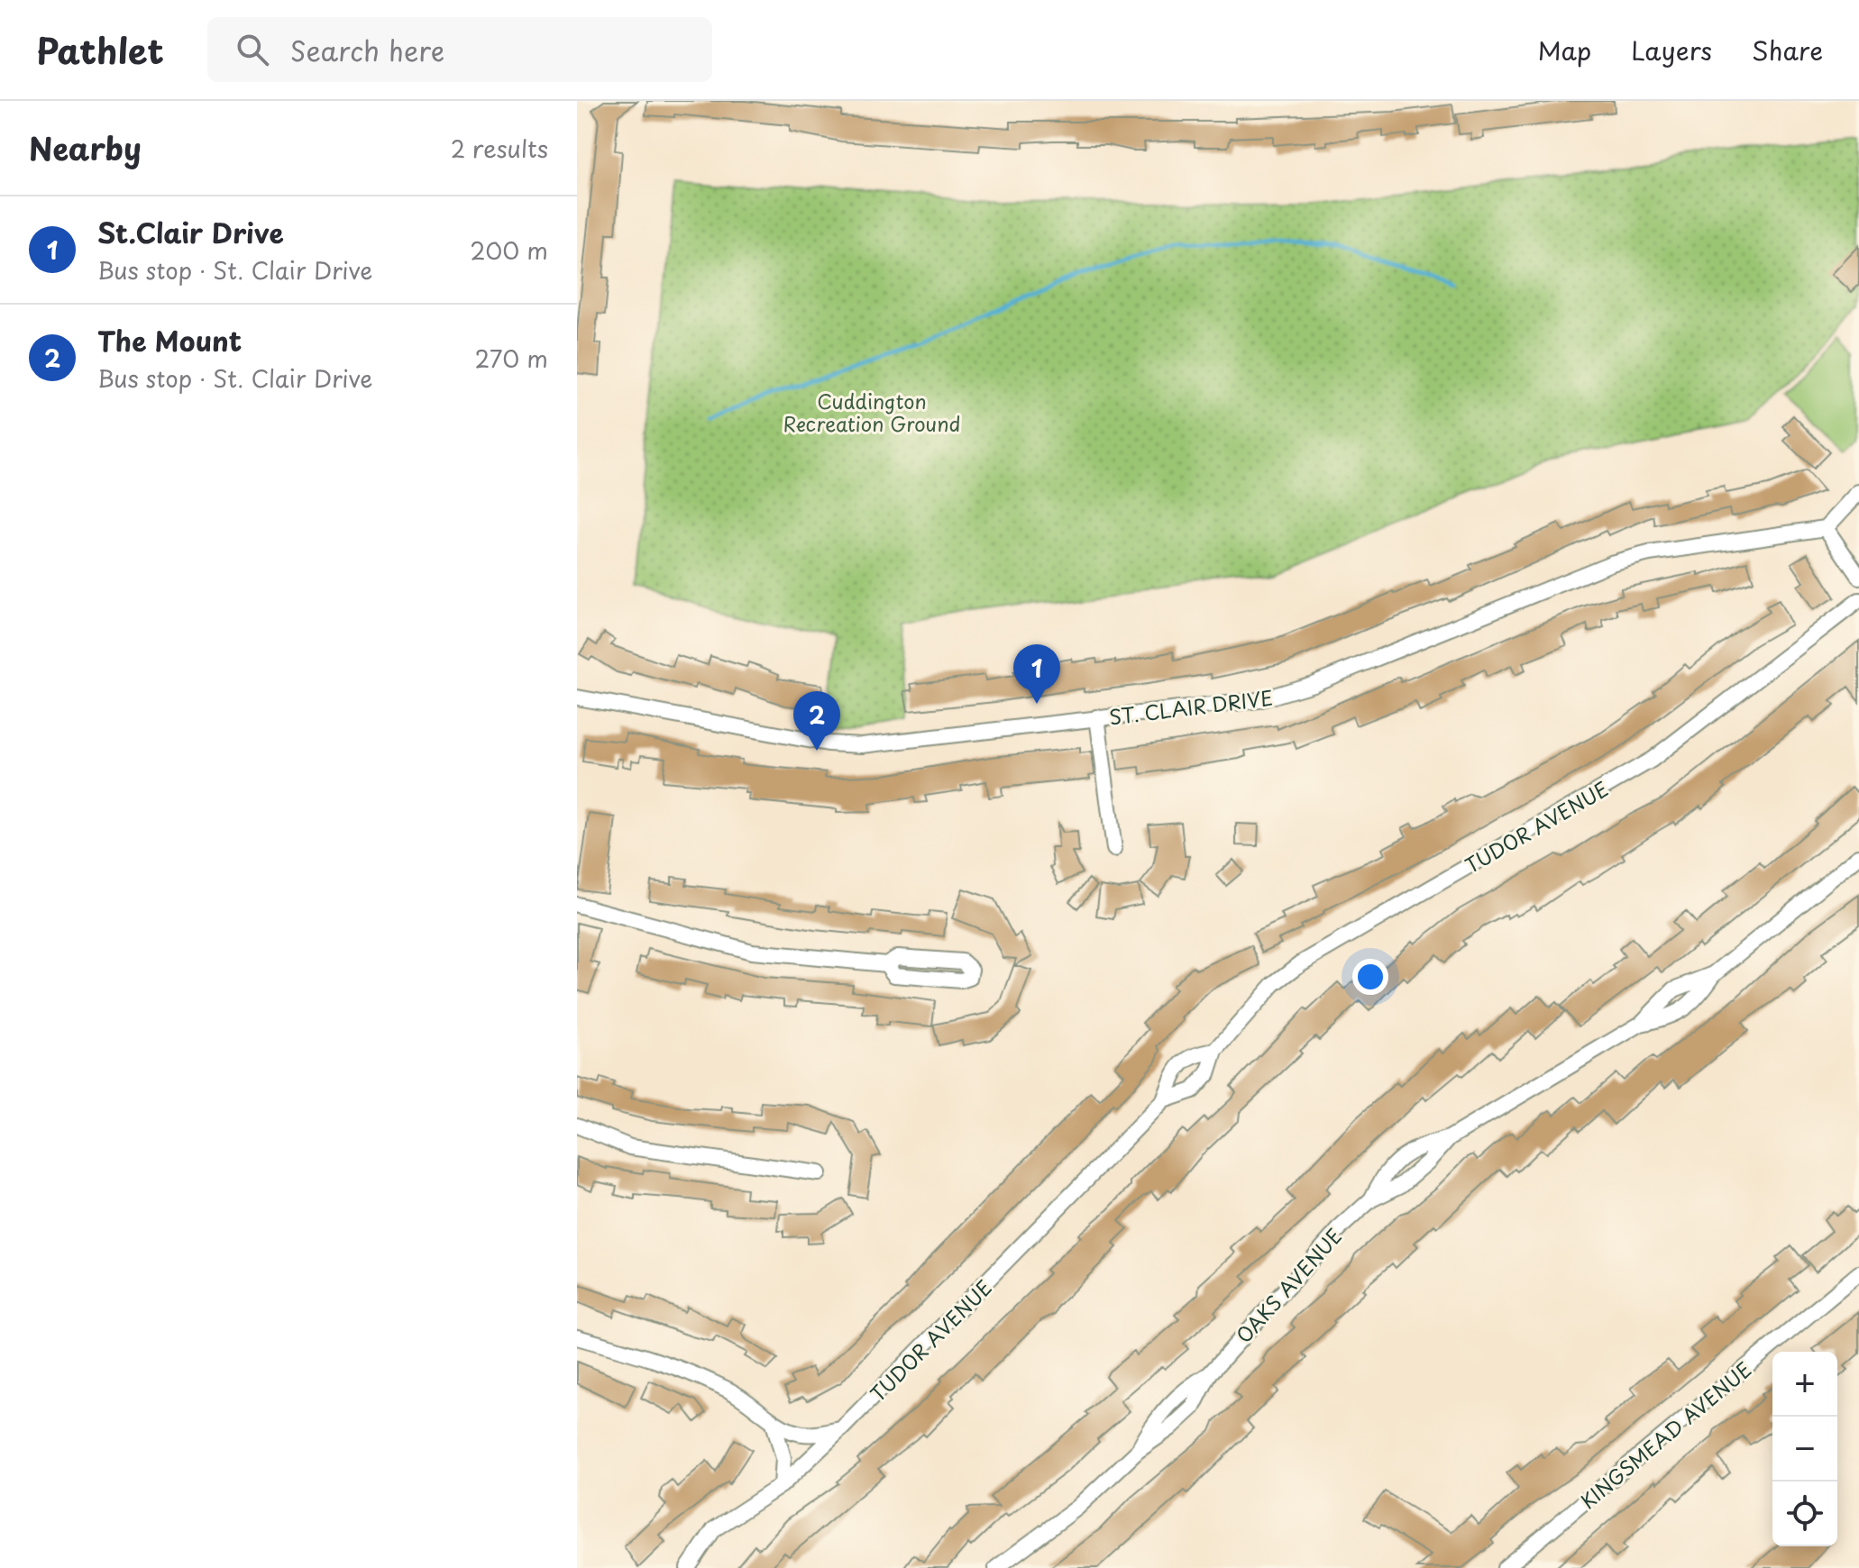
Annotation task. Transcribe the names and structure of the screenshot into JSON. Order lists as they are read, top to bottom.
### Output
{
  "streets": {
    "street": [
      "ST. CLAIR DRIVE",
      "TUDOR AVENUE",
      "OAKS AVENUE",
      "KINGSMEAD AVENUE"
    ]
  },
  "parks": ["Cuddington Recreation Ground"],
  "page": {
    "header": "Pathlet",
    "search": "Search here",
    "nav": ["Map", "Layers", "Share"],
    "heading": ["Nearby", "2 results"],
    "list": [
      {
        "mark": "1",
        "name": "St.Clair Drive",
        "note": "Bus stop · St. Clair Drive",
        "value": "200 m"
      },
      {
        "mark": "2",
        "name": "The Mount",
        "note": "Bus stop · St. Clair Drive",
        "value": "270 m"
      }
    ],
    "pins": ["1", "2"],
    "map_buttons": ["+", "−"]
  }
}
